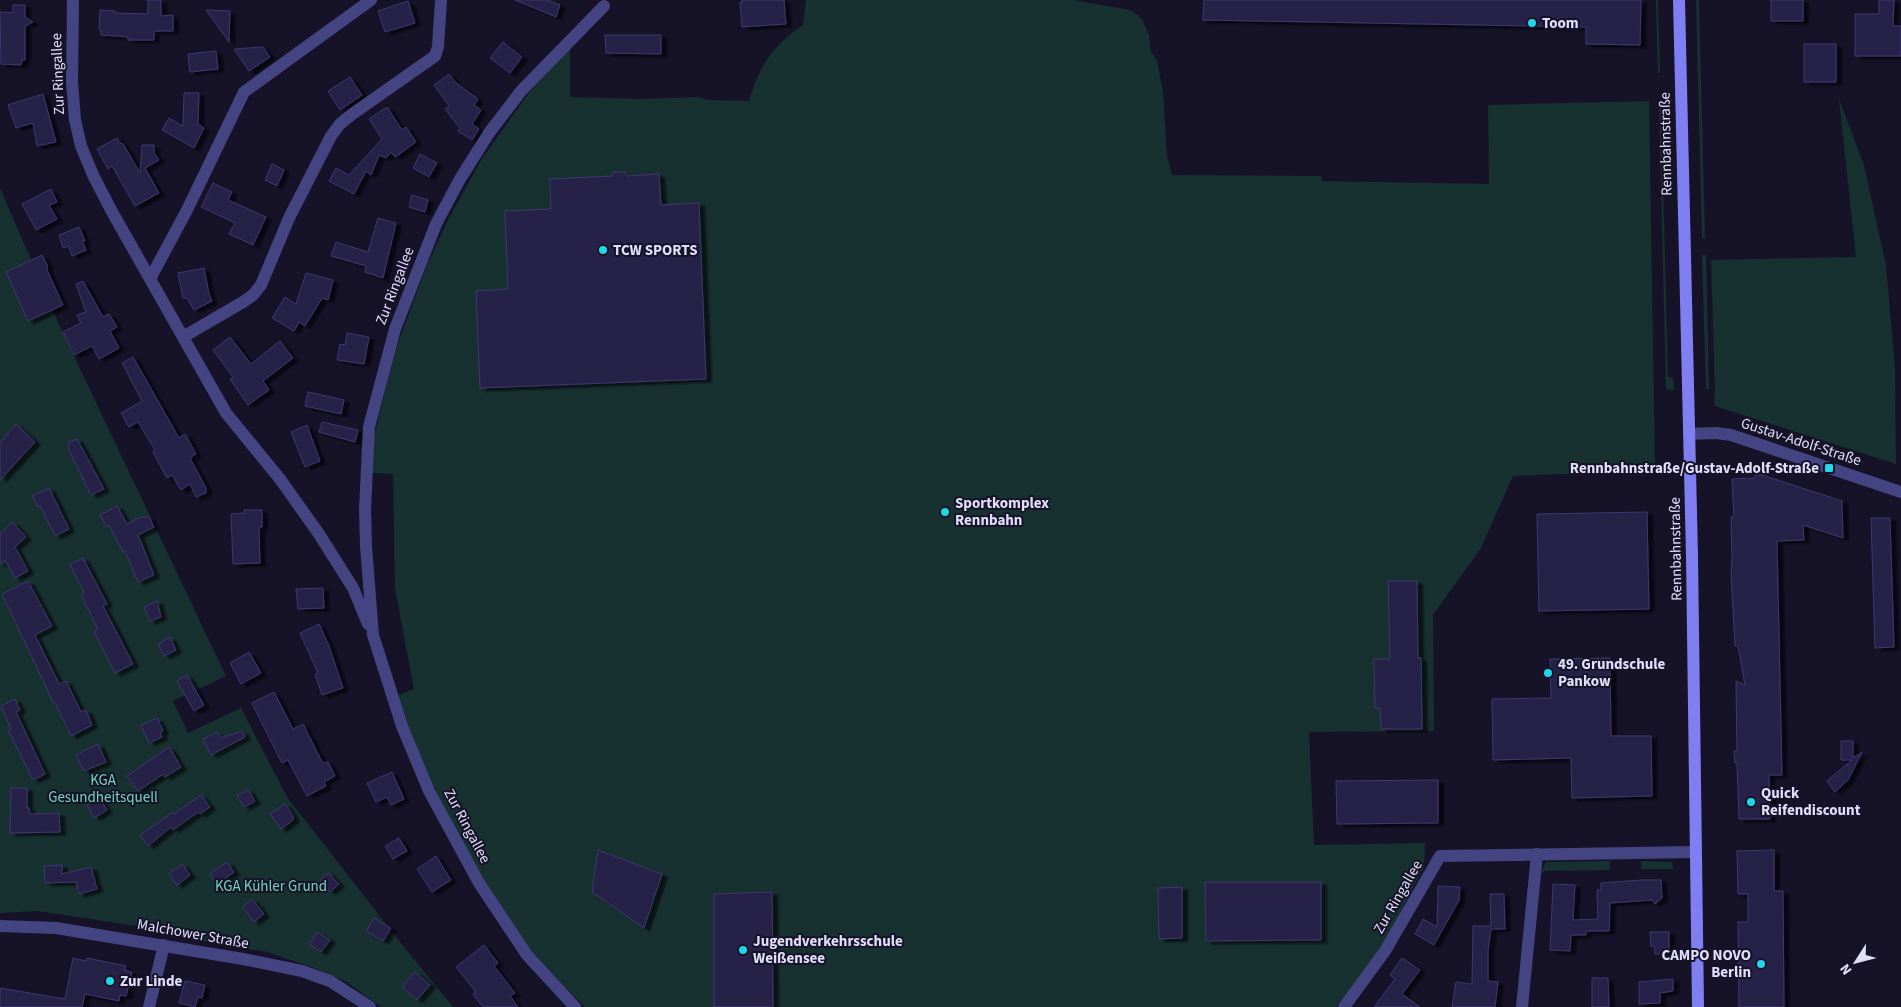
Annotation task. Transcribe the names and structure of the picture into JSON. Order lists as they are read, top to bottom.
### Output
{
  "streets": {
    "main road": ["Rennbahnstraße"],
    "street": ["Zur Ringallee", "Gustav-Adolf-Straße", "Malchower Straße"]
  },
  "crossings": [
    ["Zur Ringallee", "Rennbahnstraße"],
    ["Rennbahnstraße", "Gustav-Adolf-Straße"]
  ],
  "parks": ["KGA Gesundheitsquell", "KGA Kühler Grund"],
  "places": {
    "other": [
      "Toom",
      "TCW SPORTS",
      "Sportkomplex Rennbahn",
      "49. Grundschule Pankow",
      "Quick Reifendiscount",
      "Jugendverkehrsschule Weißensee",
      "CAMPO NOVO Berlin",
      "Zur Linde"
    ],
    "transit": ["Rennbahnstraße/Gustav-Adolf-Straße"]
  },
  "north": "bottom left"
}
